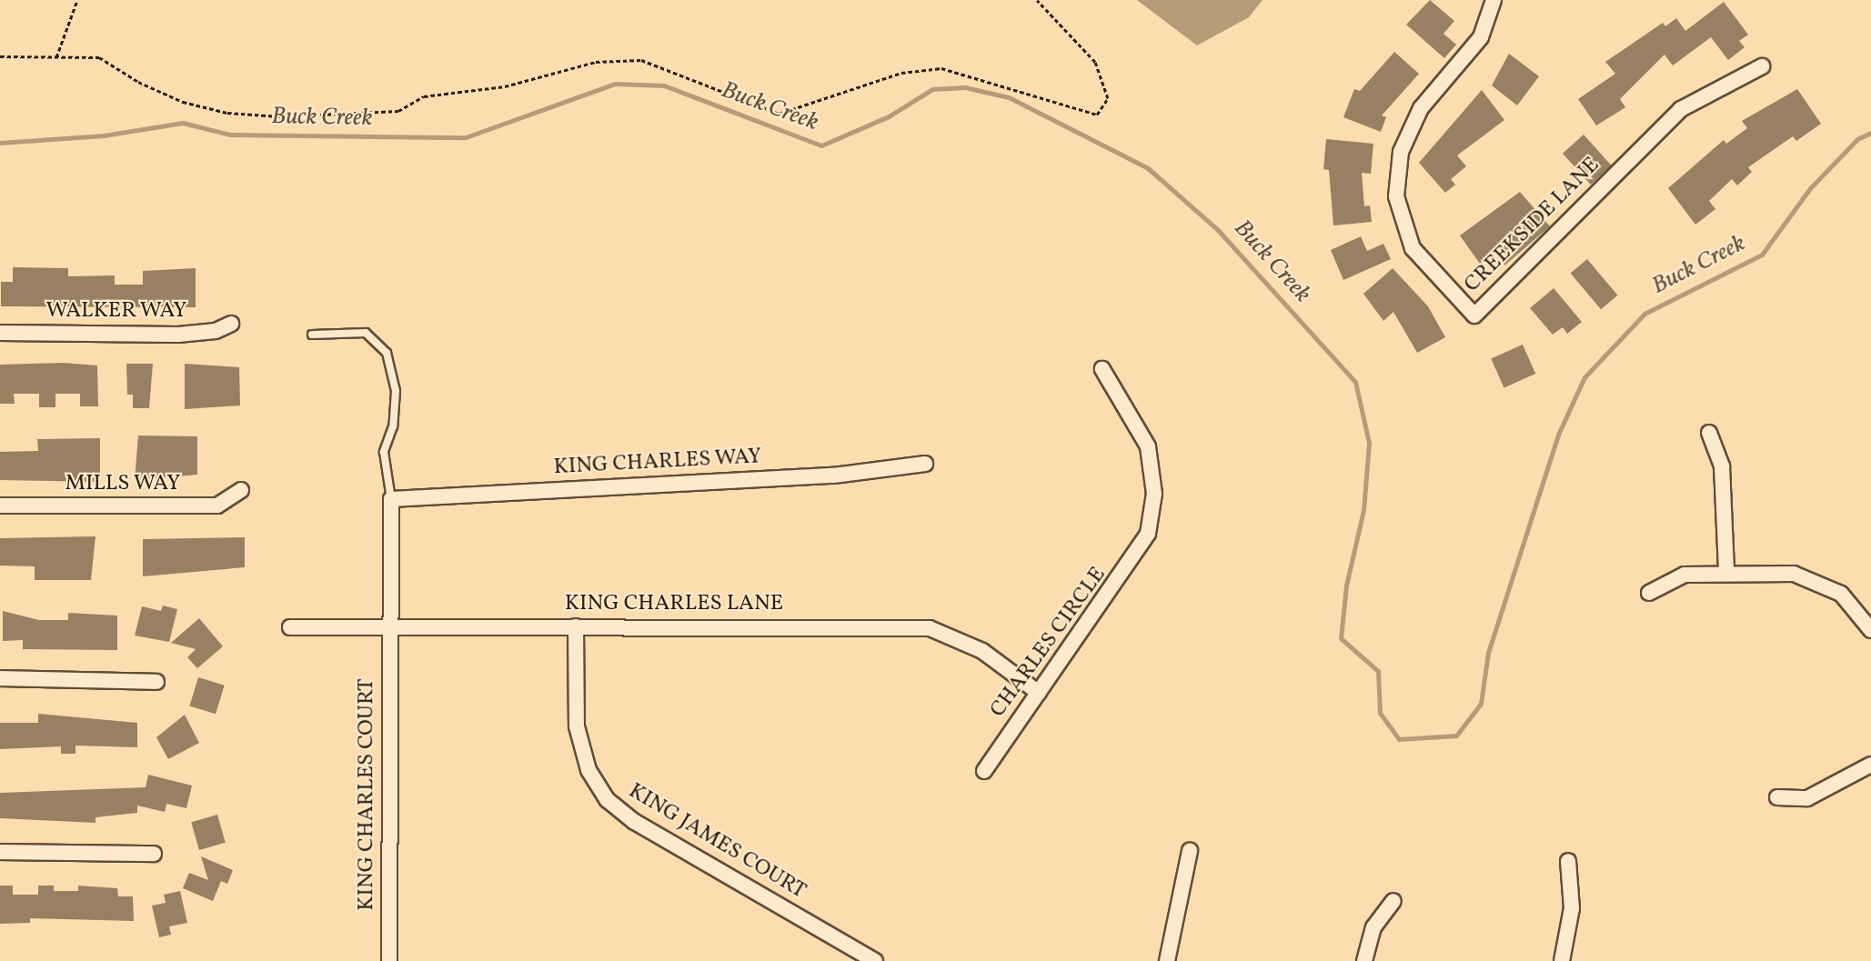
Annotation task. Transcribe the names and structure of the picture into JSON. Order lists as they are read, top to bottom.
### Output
{
  "streets": {
    "street": [
      "CREEKSIDE LANE",
      "WALKER WAY",
      "KING CHARLES WAY",
      "MILLS WAY",
      "KING CHARLES LANE",
      "CHARLES CIRCLE",
      "KING CHARLES COURT",
      "KING JAMES COURT"
    ]
  },
  "crossings": [
    ["KING CHARLES WAY", "KING CHARLES COURT"],
    ["KING CHARLES LANE", "CHARLES CIRCLE"],
    ["KING CHARLES LANE", "KING CHARLES COURT"],
    ["KING CHARLES LANE", "KING JAMES COURT"]
  ],
  "water": ["Buck Creek"]
}
